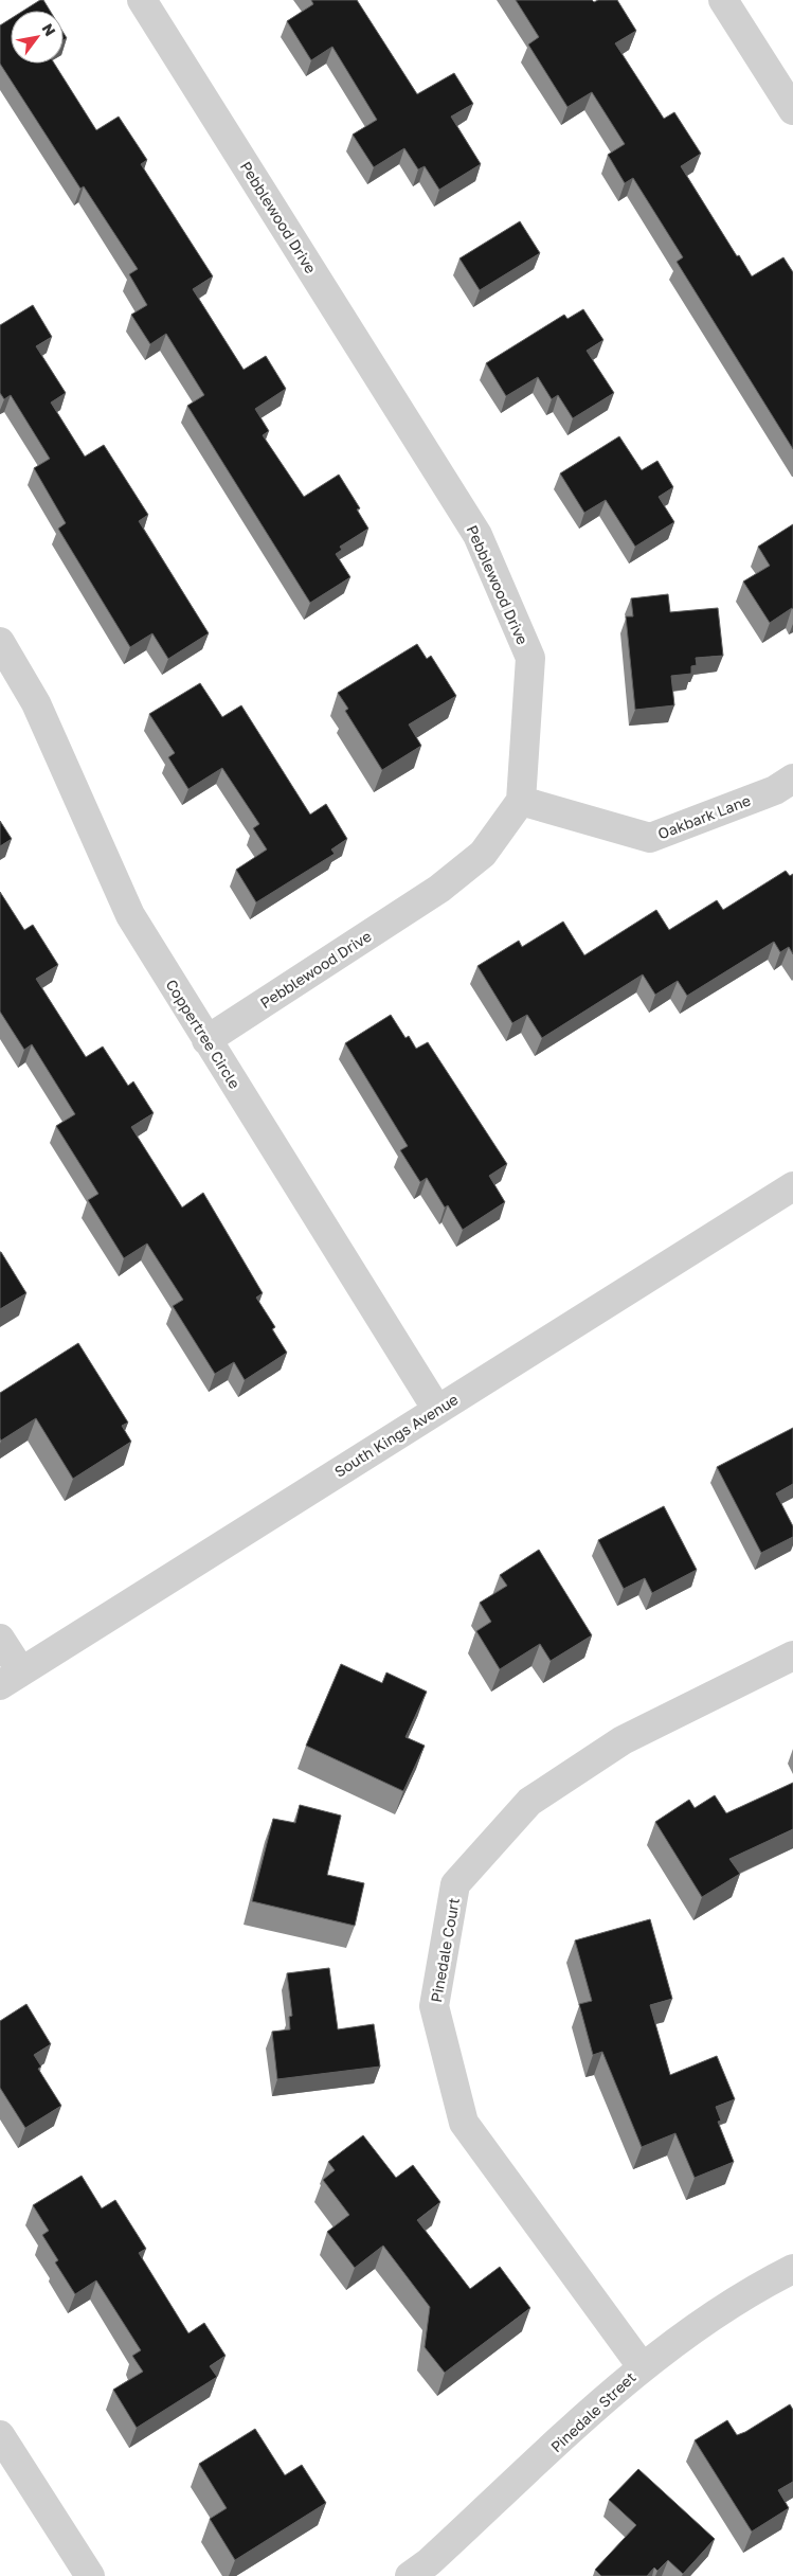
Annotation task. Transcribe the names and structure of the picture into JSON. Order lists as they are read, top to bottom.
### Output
{
  "streets": {
    "street": [
      "Pebblewood Drive",
      "Oakbark Lane",
      "Coppertree Circle",
      "South Kings Avenue",
      "Pinedale Court",
      "Pinedale Street"
    ]
  },
  "crossings": [
    ["Pebblewood Drive", "Oakbark Lane"],
    ["Pebblewood Drive", "Coppertree Circle"],
    ["Coppertree Circle", "South Kings Avenue"],
    ["Pinedale Court", "Pinedale Street"]
  ],
  "north": "top right"
}
